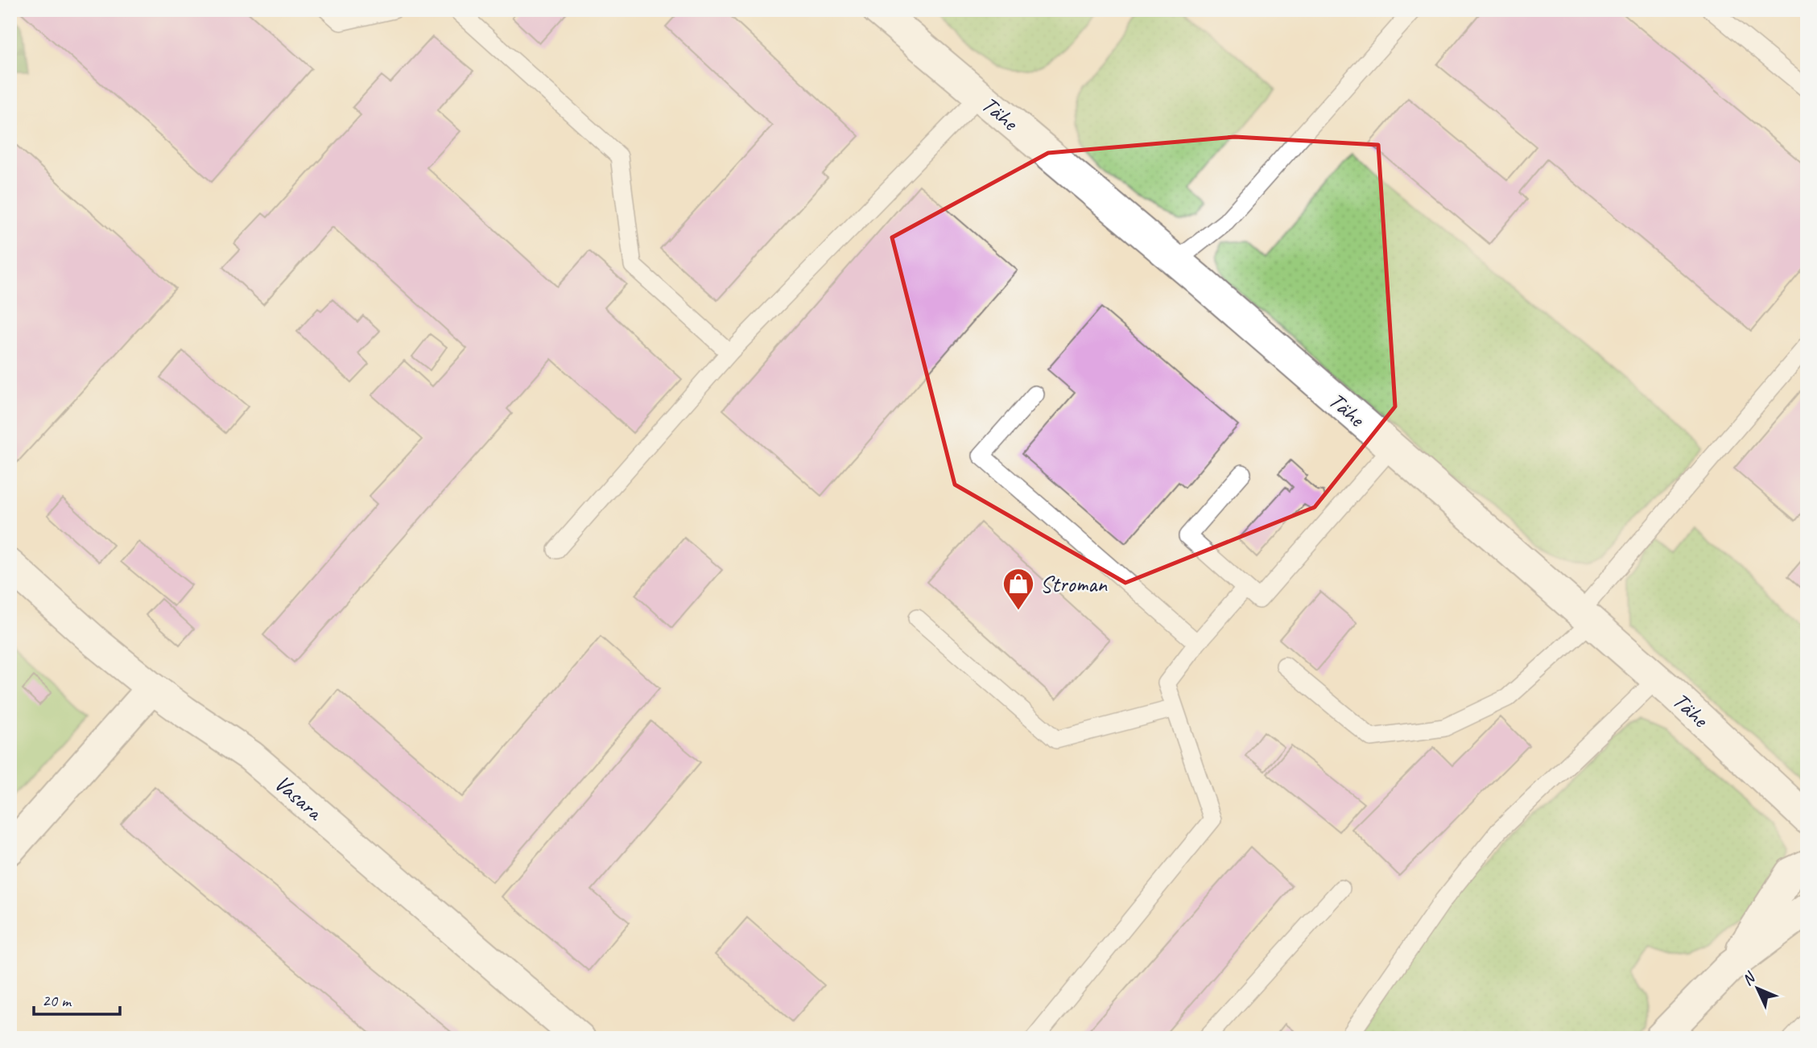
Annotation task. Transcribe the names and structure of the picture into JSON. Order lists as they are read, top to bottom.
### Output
{
  "streets": {
    "street": ["Tähe", "Vasara"]
  },
  "places": {
    "shop": ["Stroman"]
  },
  "scale_bar": "20 m",
  "north": "top left"
}
